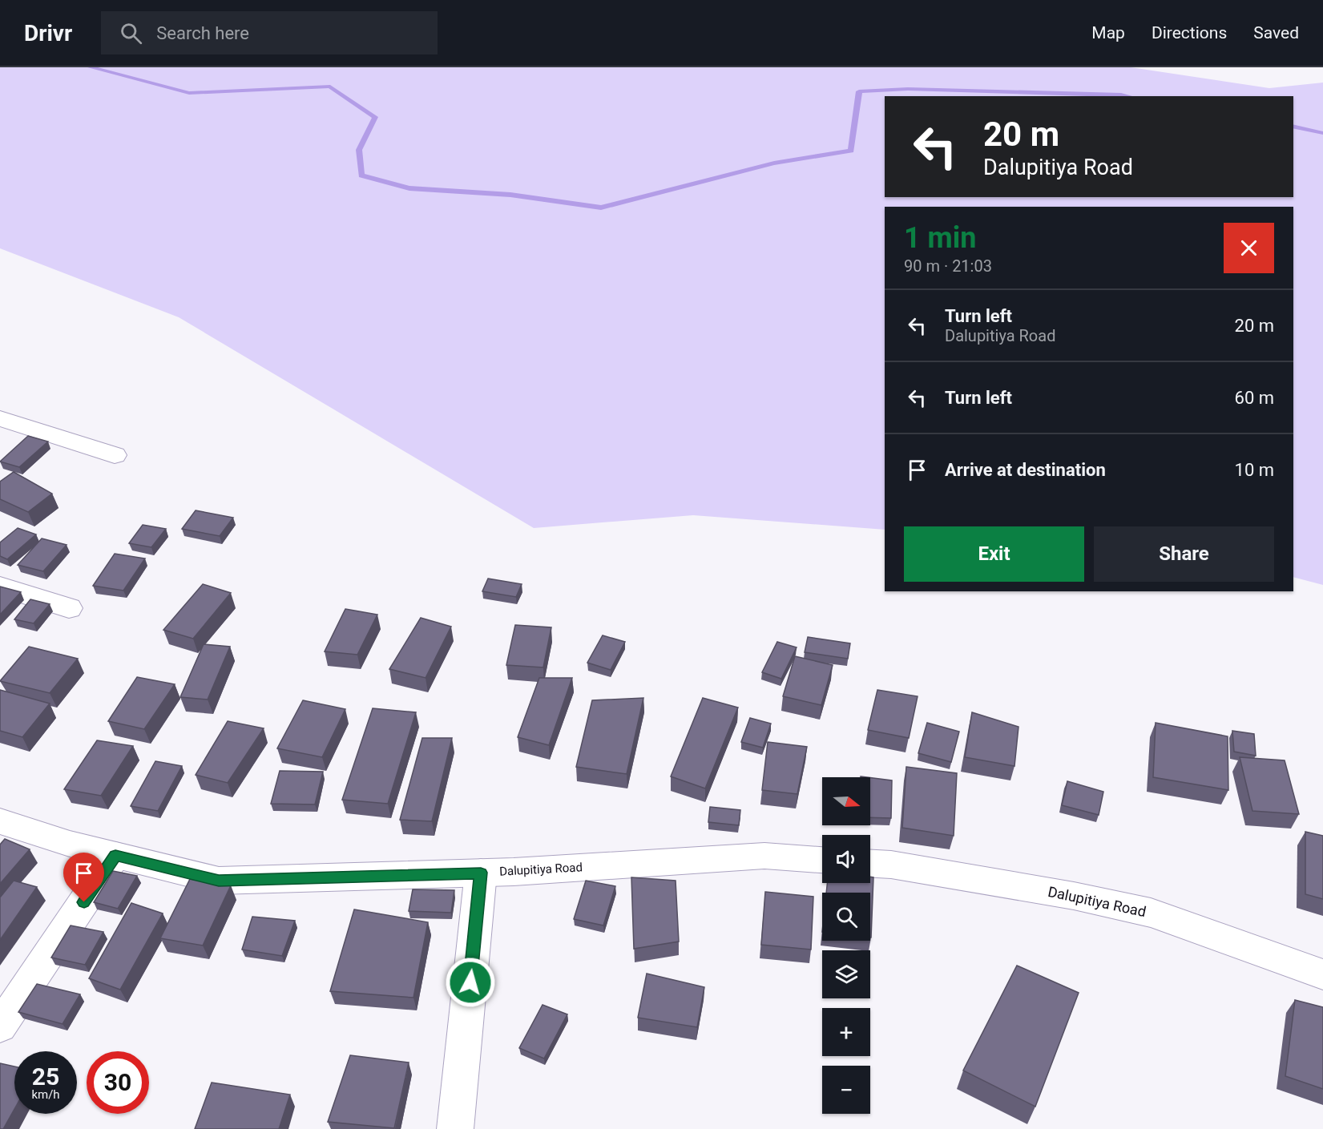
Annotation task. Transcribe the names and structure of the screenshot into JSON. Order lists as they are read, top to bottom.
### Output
{
  "streets": {
    "street": ["Dalupitiya Road"]
  },
  "north": "right",
  "page": {
    "header": "Drivr",
    "search": "Search here",
    "nav": ["Map", "Directions", "Saved"],
    "turn": ["20 m", "Dalupitiya Road"],
    "heading": ["1 min", "90 m · 21:03"],
    "list": [
      {
        "name": "Turn left",
        "note": "Dalupitiya Road",
        "value": "20 m"
      },
      {
        "name": "Turn left",
        "value": "60 m"
      },
      {
        "name": "Arrive at destination",
        "value": "10 m"
      }
    ],
    "buttons": ["Exit", "Share"],
    "map_buttons": ["+", "−"],
    "speed": "25 km/h",
    "limit": "30"
  }
}
